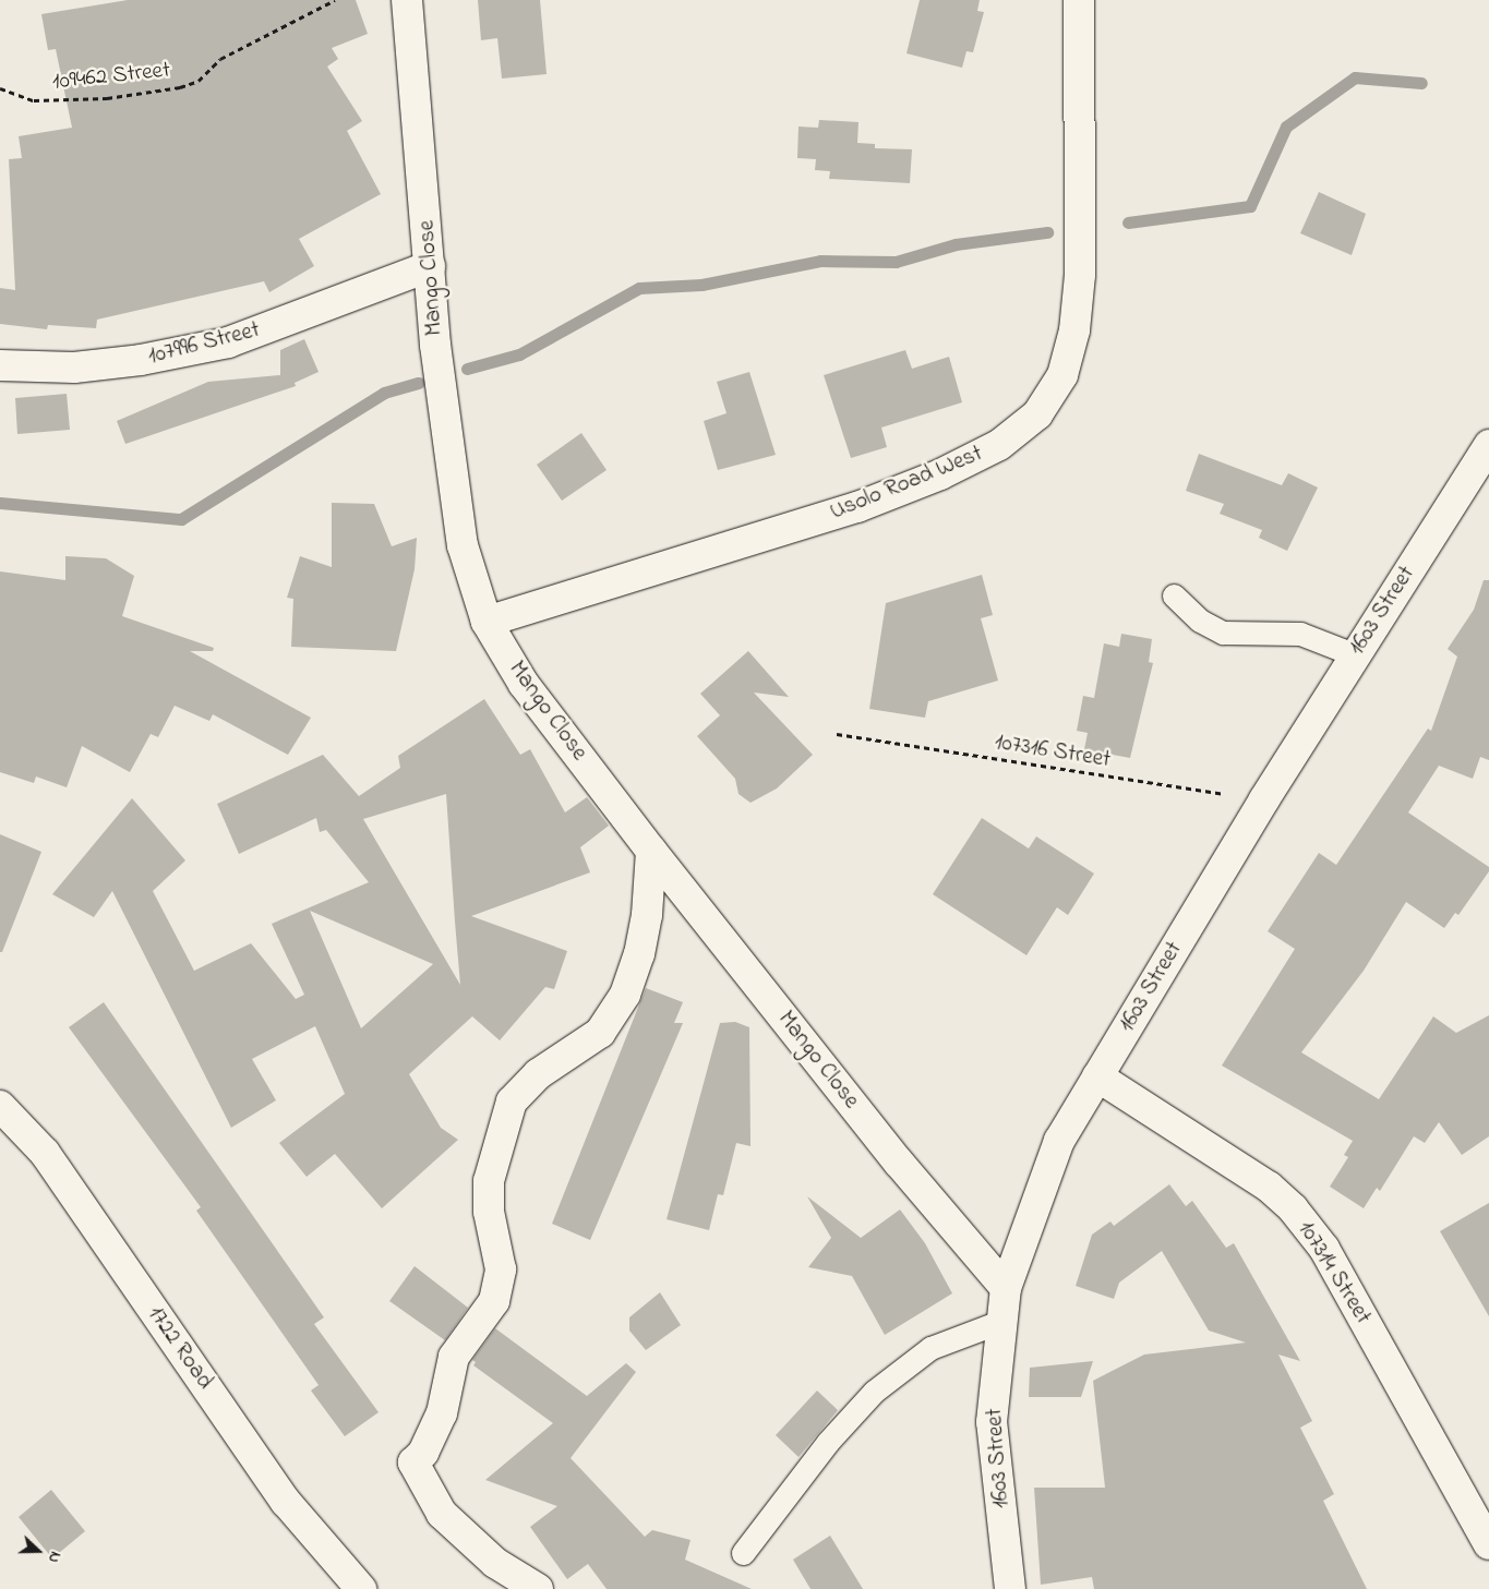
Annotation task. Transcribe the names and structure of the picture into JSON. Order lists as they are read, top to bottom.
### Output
{
  "streets": {
    "street": [
      "Mango Close",
      "107996 Street",
      "Usolo Road West",
      "1603 Street",
      "107314 Street",
      "1722 Road"
    ],
    "path": ["109462 Street", "107316 Street"]
  },
  "crossings": [
    ["Mango Close", "107996 Street"],
    ["Mango Close", "Usolo Road West"],
    ["Mango Close", "1603 Street"],
    ["1603 Street", "107316 Street"],
    ["1603 Street", "107314 Street"]
  ],
  "north": "right"
}
